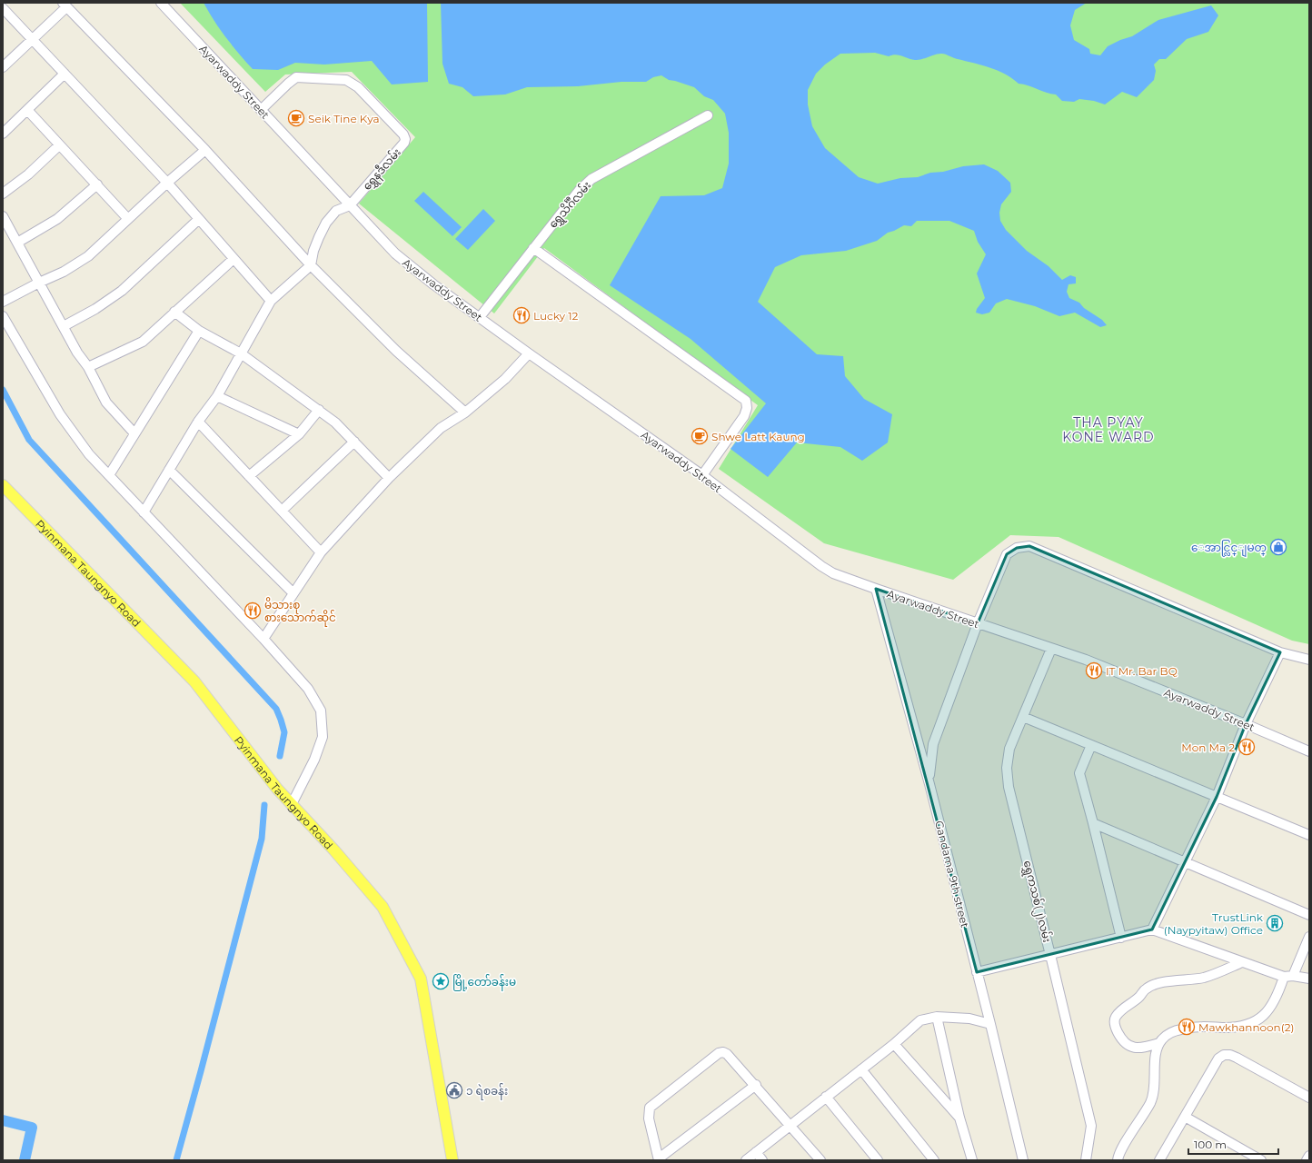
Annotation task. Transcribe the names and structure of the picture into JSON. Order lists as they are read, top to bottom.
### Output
{
  "streets": {
    "main road": ["Pyinmana Taungnyo Road"],
    "street": [
      "Ayarwaddy Street",
      "ရွှေနဒီလမ်း",
      "ရွှေသိင်္ဂီလမ်း",
      "Gandama 9th street",
      "ရွှေကသစ်(၂)လမ်း"
    ]
  },
  "crossings": [
    ["Ayarwaddy Street", "ရွှေနဒီလမ်း"],
    ["Ayarwaddy Street", "ရွှေသိင်္ဂီလမ်း"],
    ["Ayarwaddy Street", "Gandama 9th street"],
    ["Ayarwaddy Street", "ရွှေကသစ်(၂)လမ်း"]
  ],
  "districts": ["THA PYAY KONE WARD"],
  "places": {
    "cafe": ["Seik Tine Kya", "Shwe Latt Kaung"],
    "restaurant": [
      "Lucky 12",
      "မိသားစု စားသောက်ဆိုင်",
      "IT Mr. Bar BQ",
      "Mon Ma 2",
      "Mawkhannoon(2)"
    ],
    "shop": ["ေအာင္လြင္ျမတ္"],
    "building": ["TrustLink (Naypyitaw) Office"],
    "place": ["မြို့တော်ခန်းမ"],
    "public building": ["၁ ရဲစခန်း"]
  },
  "scale_bar": "100 m"
}
